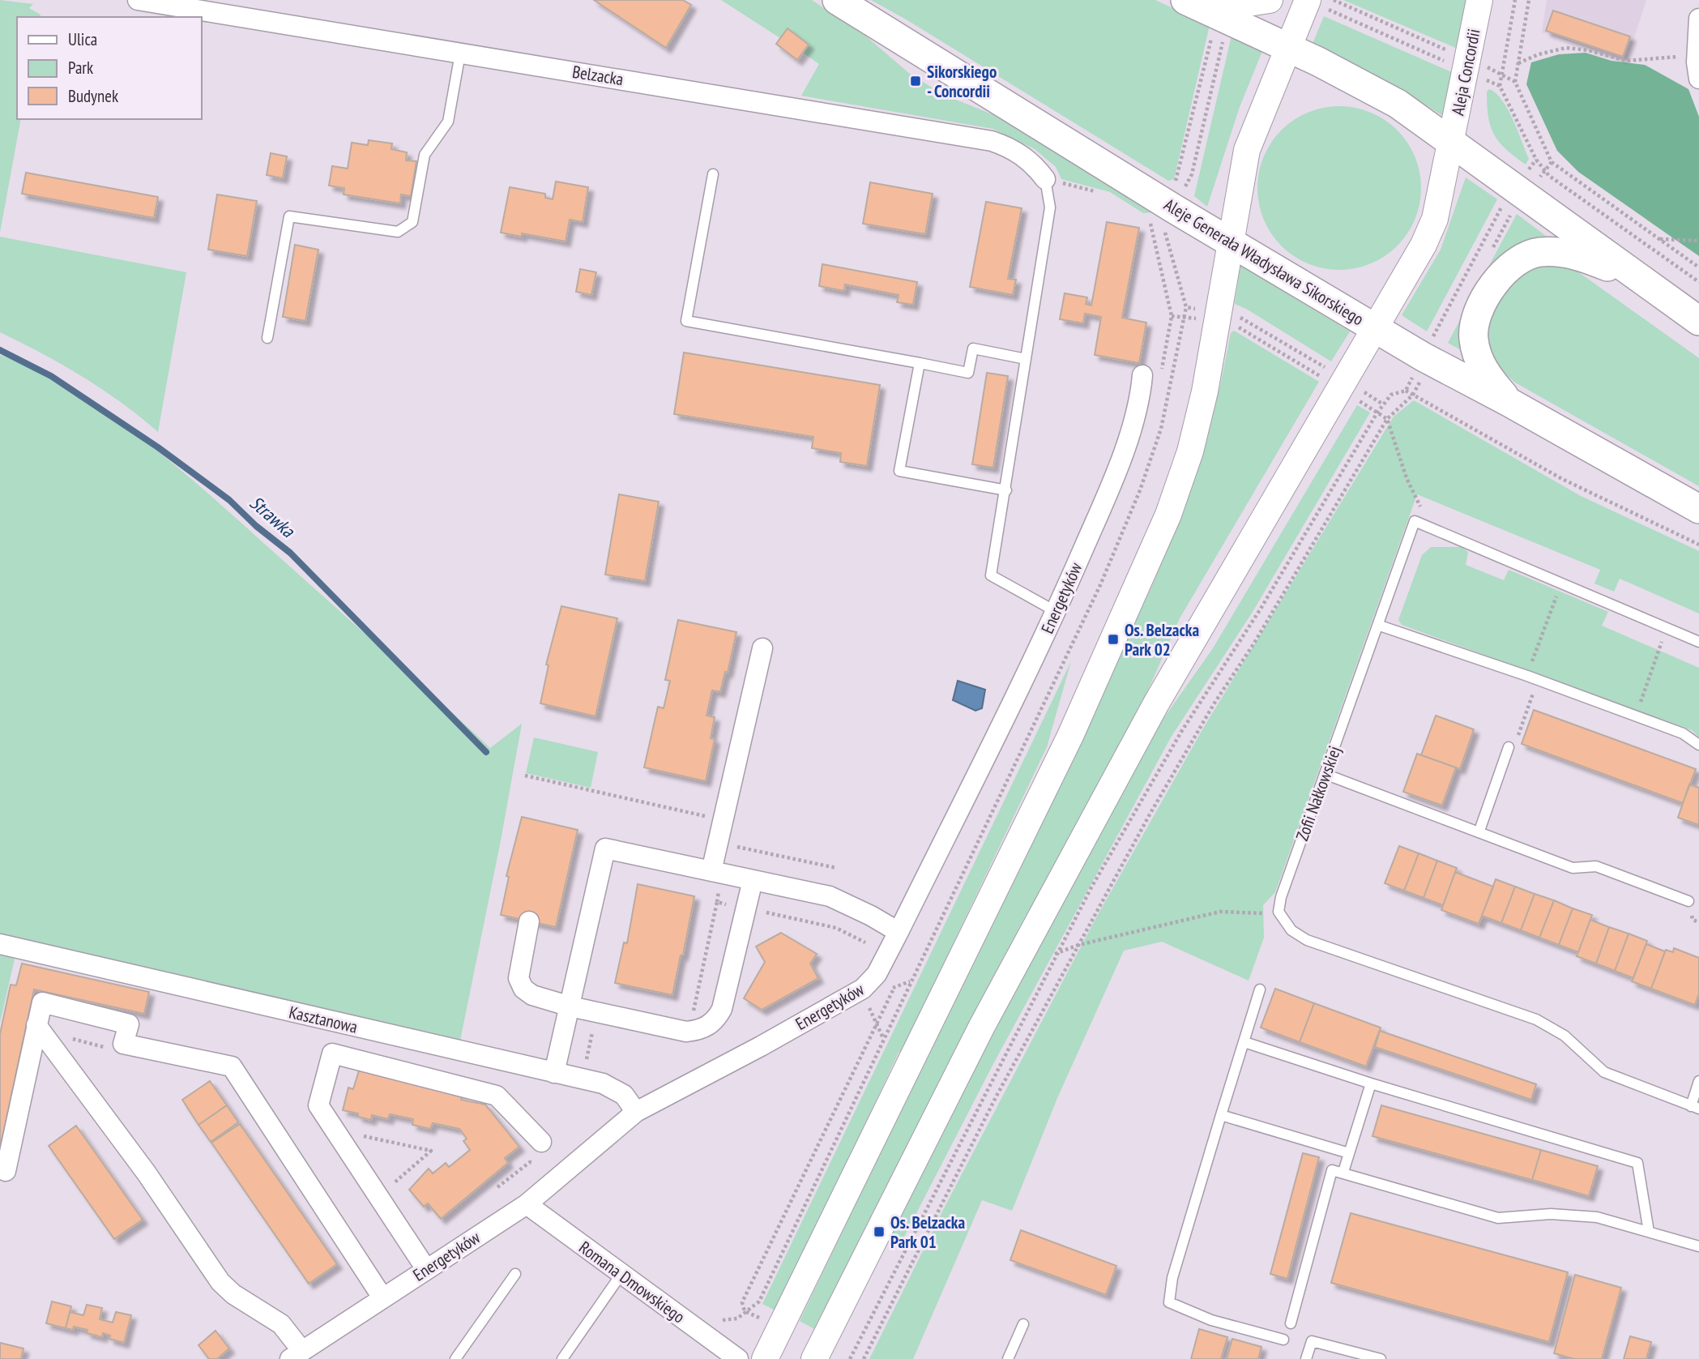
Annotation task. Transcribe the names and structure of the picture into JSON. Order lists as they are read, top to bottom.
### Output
{
  "streets": {
    "main road": ["Aleje Generała Władysława Sikorskiego"],
    "street": [
      "Aleja Concordii",
      "Belzacka",
      "Energetyków",
      "Kasztanowa",
      "Romana Dmowskiego"
    ],
    "lane": ["Zofii Nałkowskiej"]
  },
  "crossings": [
    ["Aleja Concordii", "Aleje Generała Władysława Sikorskiego"],
    ["Energetyków", "Kasztanowa"],
    ["Energetyków", "Romana Dmowskiego"]
  ],
  "water": ["Strawka"],
  "places": {
    "transit": ["Sikorskiego - Concordii", "Os. Belzacka Park 02", "Os. Belzacka Park 01"]
  },
  "legend": ["Ulica", "Park", "Budynek"]
}
